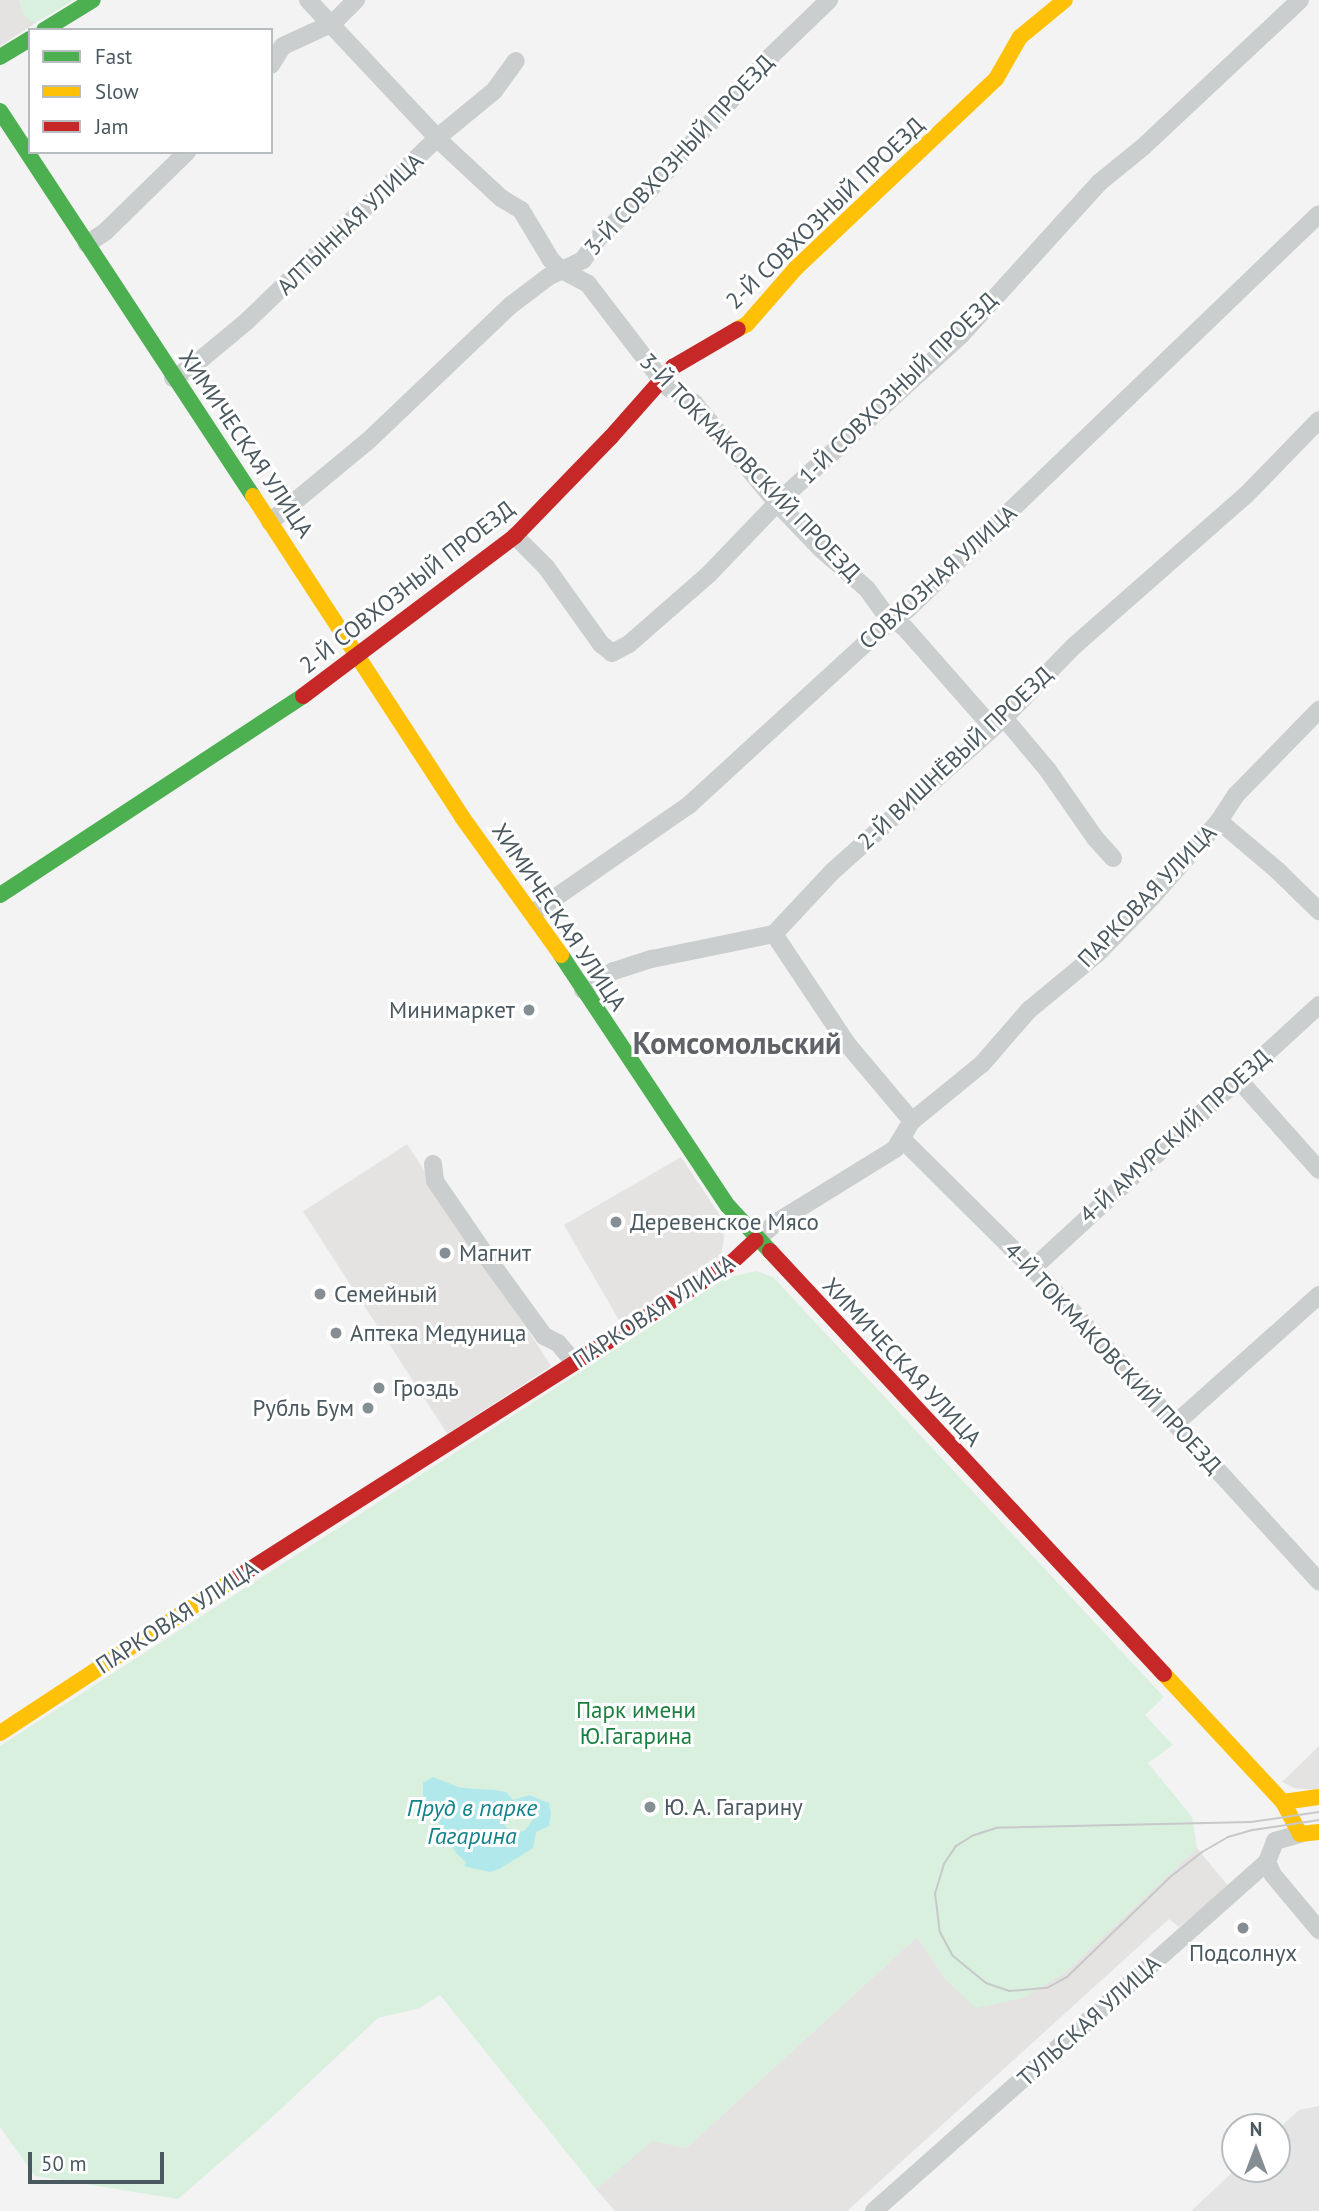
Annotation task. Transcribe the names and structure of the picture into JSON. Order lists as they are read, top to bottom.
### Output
{
  "streets": {
    "street": [
      "3-Й СОВХОЗНЫЙ ПРОЕЗД",
      "2-Й СОВХОЗНЫЙ ПРОЕЗД",
      "АЛТЫННАЯ УЛИЦА",
      "1-Й СОВХОЗНЫЙ ПРОЕЗД",
      "ХИМИЧЕСКАЯ УЛИЦА",
      "3-Й ТОКМАКОВСКИЙ ПРОЕЗД",
      "СОВХОЗНАЯ УЛИЦА",
      "2-Й ВИШНЁВЫЙ ПРОЕЗД",
      "ПАРКОВАЯ УЛИЦА",
      "4-Й АМУРСКИЙ ПРОЕЗД",
      "4-Й ТОКМАКОВСКИЙ ПРОЕЗД",
      "ТУЛЬСКАЯ УЛИЦА"
    ]
  },
  "crossings": [
    ["3-Й СОВХОЗНЫЙ ПРОЕЗД", "ХИМИЧЕСКАЯ УЛИЦА"],
    ["3-Й СОВХОЗНЫЙ ПРОЕЗД", "3-Й ТОКМАКОВСКИЙ ПРОЕЗД"],
    ["2-Й СОВХОЗНЫЙ ПРОЕЗД", "1-Й СОВХОЗНЫЙ ПРОЕЗД"],
    ["2-Й СОВХОЗНЫЙ ПРОЕЗД", "ХИМИЧЕСКАЯ УЛИЦА"],
    ["2-Й СОВХОЗНЫЙ ПРОЕЗД", "3-Й ТОКМАКОВСКИЙ ПРОЕЗД"],
    ["АЛТЫННАЯ УЛИЦА", "ХИМИЧЕСКАЯ УЛИЦА"],
    ["АЛТЫННАЯ УЛИЦА", "3-Й ТОКМАКОВСКИЙ ПРОЕЗД"],
    ["1-Й СОВХОЗНЫЙ ПРОЕЗД", "3-Й ТОКМАКОВСКИЙ ПРОЕЗД"],
    ["ХИМИЧЕСКАЯ УЛИЦА", "СОВХОЗНАЯ УЛИЦА"],
    ["ХИМИЧЕСКАЯ УЛИЦА", "ПАРКОВАЯ УЛИЦА"],
    ["3-Й ТОКМАКОВСКИЙ ПРОЕЗД", "СОВХОЗНАЯ УЛИЦА"],
    ["3-Й ТОКМАКОВСКИЙ ПРОЕЗД", "2-Й ВИШНЁВЫЙ ПРОЕЗД"],
    ["ПАРКОВАЯ УЛИЦА", "4-Й ТОКМАКОВСКИЙ ПРОЕЗД"],
    ["4-Й АМУРСКИЙ ПРОЕЗД", "4-Й ТОКМАКОВСКИЙ ПРОЕЗД"]
  ],
  "districts": ["Комсомольский"],
  "water": ["Пруд в парке Гагарина"],
  "parks": ["Парк имени Ю.Гагарина"],
  "places": [
    "Минимаркет",
    "Деревенское Мясо",
    "Магнит",
    "Семейный",
    "Аптека Медуница",
    "Гроздь",
    "Рубль Бум",
    "Ю. А. Гагарину",
    "Подсолнух"
  ],
  "legend": ["Fast", "Slow", "Jam"],
  "scale_bar": "50 m",
  "north": "top"
}
